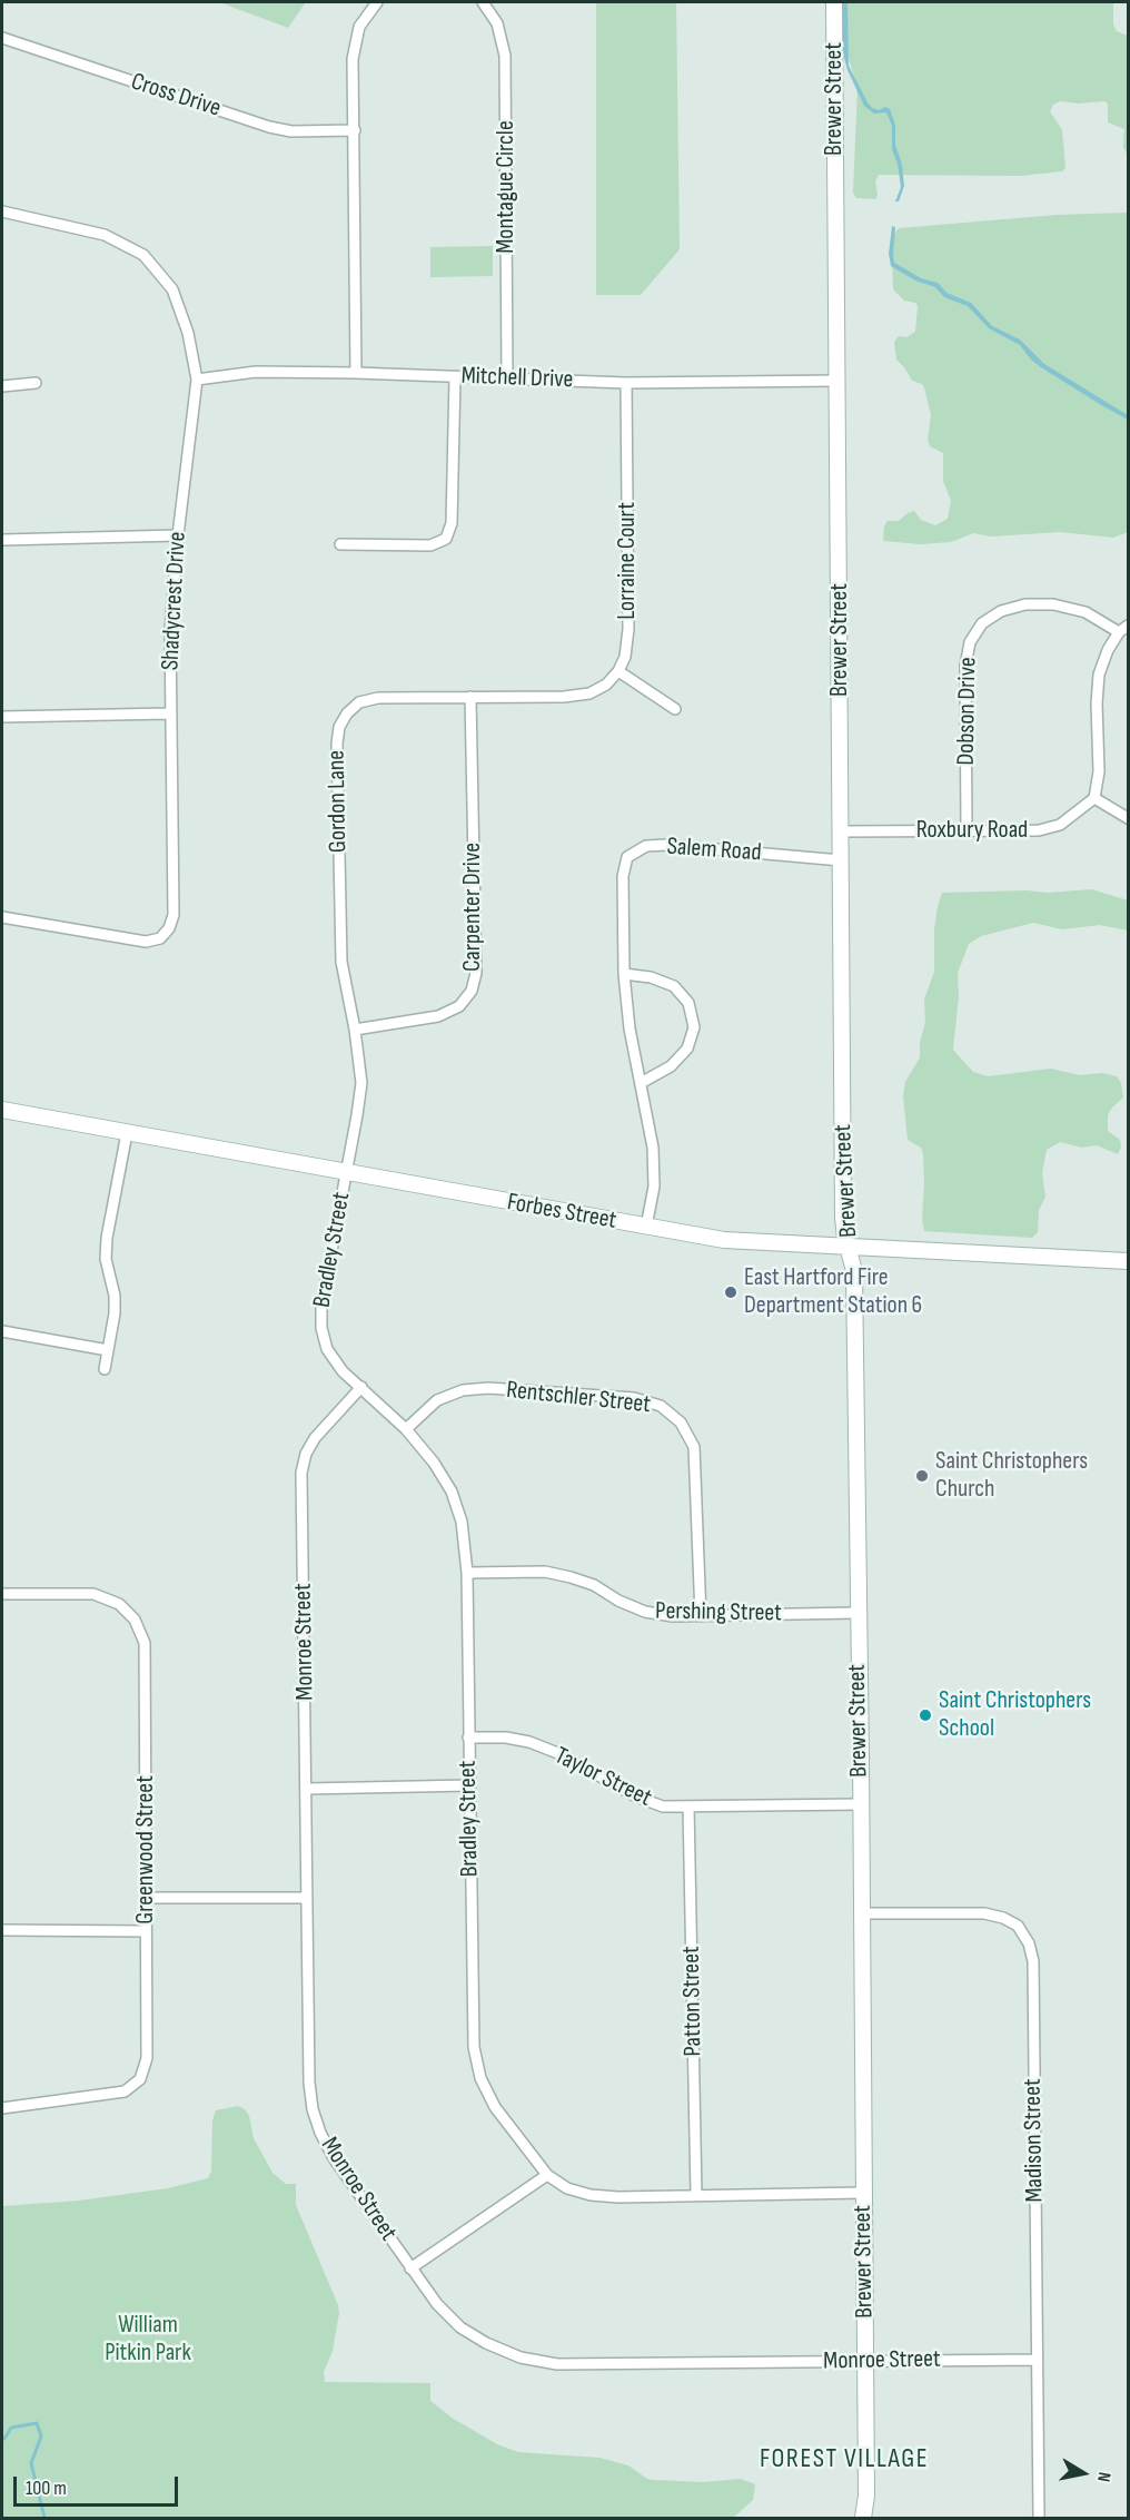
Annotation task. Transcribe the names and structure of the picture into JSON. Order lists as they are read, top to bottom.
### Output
{
  "streets": {
    "main road": ["Brewer Street", "Forbes Street"],
    "street": [
      "Cross Drive",
      "Montague Circle",
      "Mitchell Drive",
      "Lorraine Court",
      "Shadycrest Drive",
      "Dobson Drive",
      "Gordon Lane",
      "Roxbury Road",
      "Salem Road",
      "Carpenter Drive",
      "Bradley Street",
      "Rentschler Street",
      "Pershing Street",
      "Monroe Street",
      "Taylor Street",
      "Greenwood Street",
      "Patton Street",
      "Madison Street"
    ]
  },
  "crossings": [
    ["Brewer Street", "Mitchell Drive"],
    ["Brewer Street", "Roxbury Road"],
    ["Brewer Street", "Salem Road"],
    ["Brewer Street", "Forbes Street"],
    ["Brewer Street", "Bradley Street"],
    ["Brewer Street", "Pershing Street"],
    ["Brewer Street", "Monroe Street"],
    ["Brewer Street", "Taylor Street"],
    ["Brewer Street", "Madison Street"],
    ["Montague Circle", "Mitchell Drive"],
    ["Mitchell Drive", "Lorraine Court"],
    ["Mitchell Drive", "Shadycrest Drive"],
    ["Lorraine Court", "Gordon Lane"],
    ["Dobson Drive", "Roxbury Road"],
    ["Gordon Lane", "Carpenter Drive"],
    ["Gordon Lane", "Forbes Street"],
    ["Gordon Lane", "Bradley Street"],
    ["Salem Road", "Forbes Street"],
    ["Forbes Street", "Bradley Street"],
    ["Bradley Street", "Rentschler Street"],
    ["Bradley Street", "Pershing Street"],
    ["Bradley Street", "Monroe Street"],
    ["Bradley Street", "Taylor Street"],
    ["Bradley Street", "Patton Street"],
    ["Rentschler Street", "Pershing Street"],
    ["Monroe Street", "Madison Street"],
    ["Taylor Street", "Patton Street"]
  ],
  "districts": ["FOREST VILLAGE"],
  "parks": ["William Pitkin Park"],
  "places": ["East Hartford Fire Department Station 6", "Saint Christophers Church", "Saint Christophers School"],
  "scale_bar": "100 m",
  "north": "right"
}
